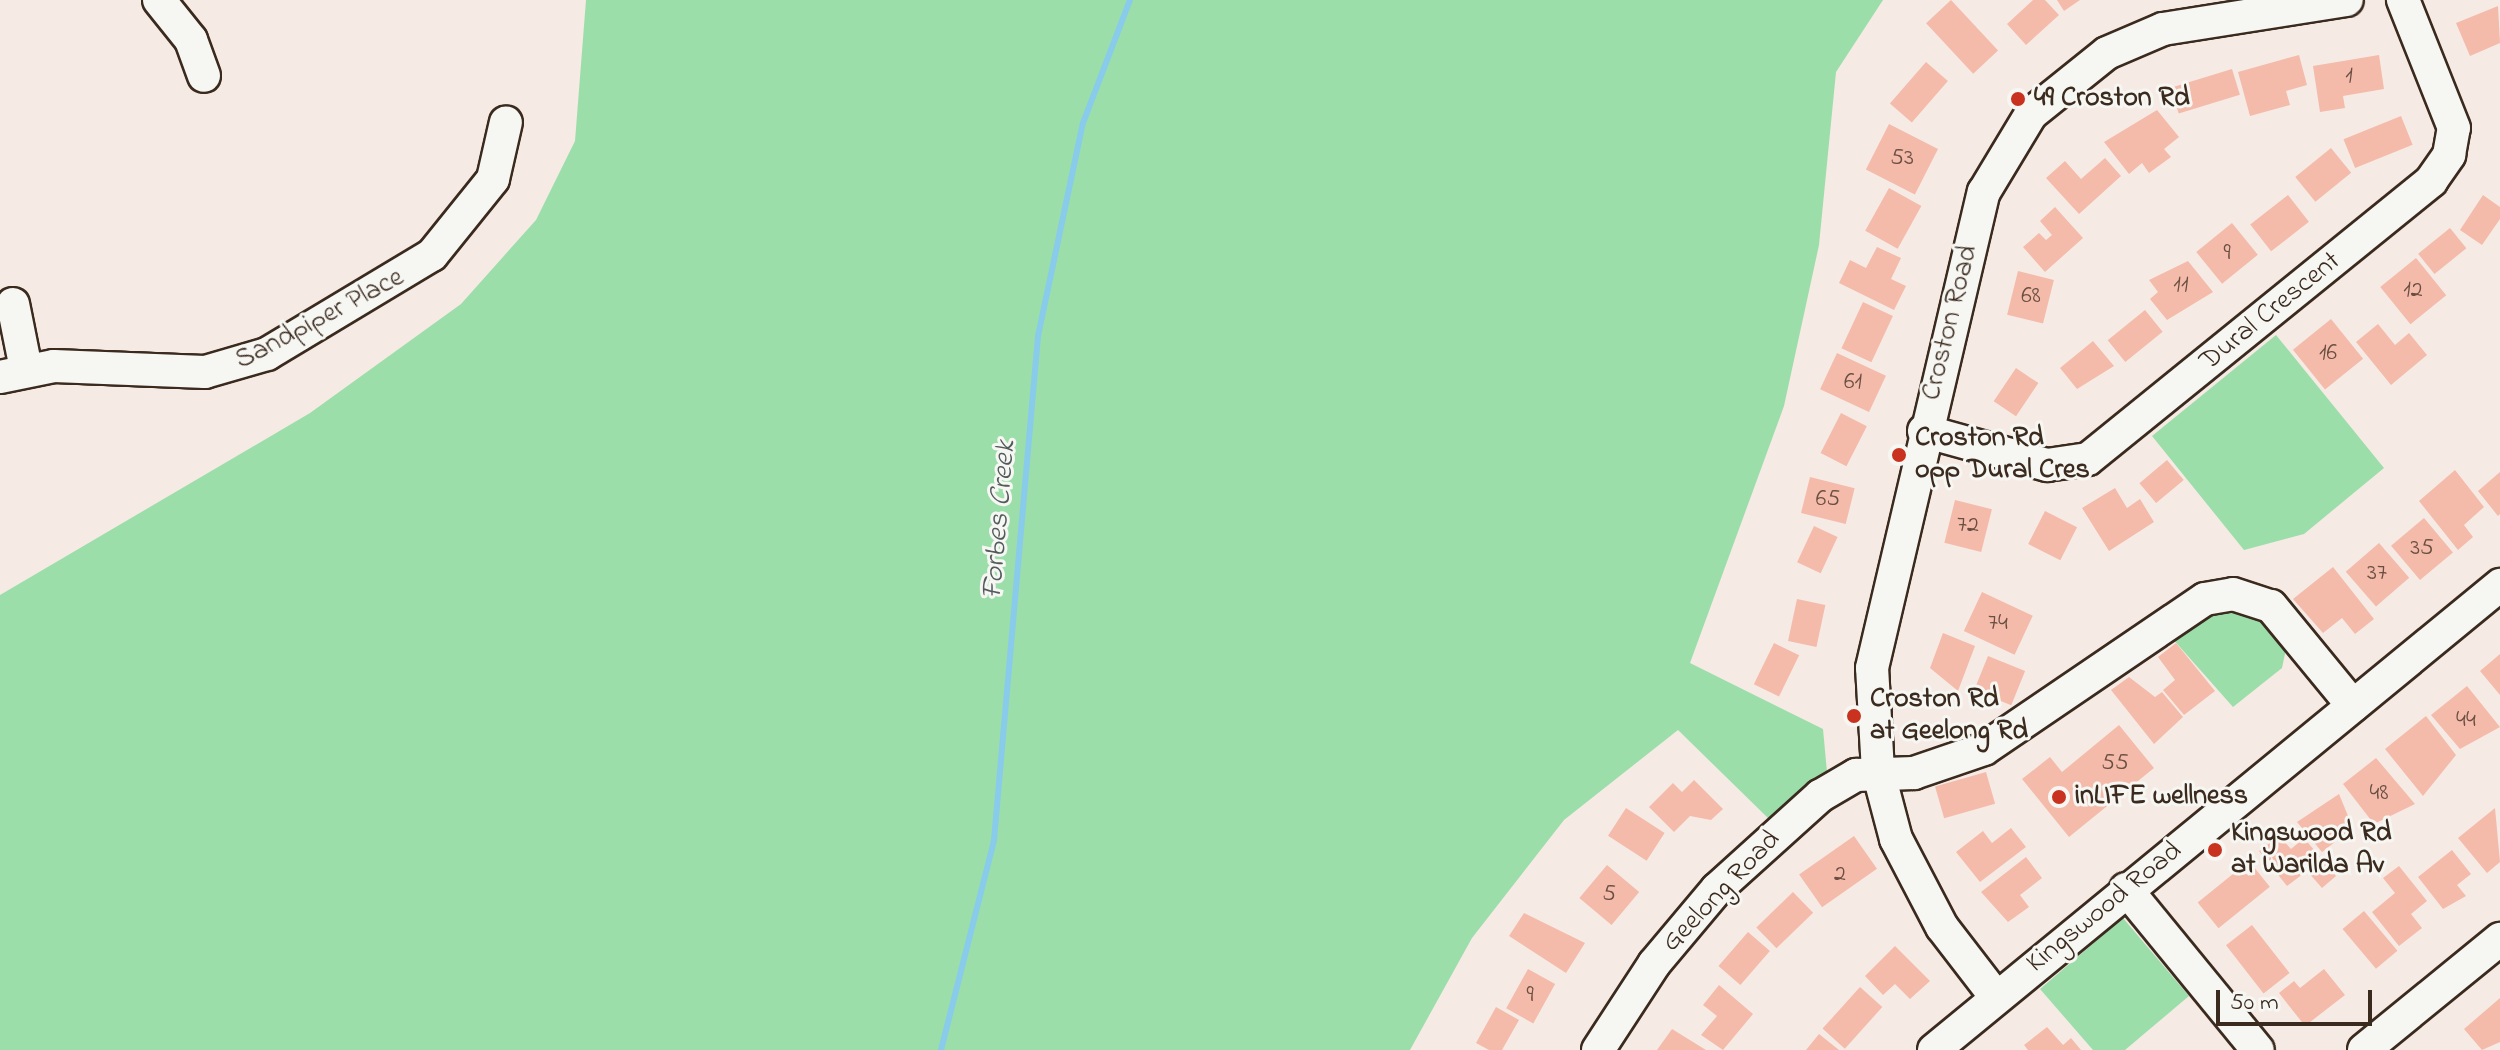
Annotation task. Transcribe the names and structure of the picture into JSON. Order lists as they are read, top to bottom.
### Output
{
  "streets": {
    "street": [
      "Dural Crescent",
      "Sandpiper Place",
      "Croston Road",
      "Geelong Road",
      "Kingswood Road"
    ]
  },
  "crossings": [
    ["Dural Crescent", "Croston Road"],
    ["Croston Road", "Geelong Road"],
    ["Croston Road", "Kingswood Road"]
  ],
  "water": ["Forbes Creek"],
  "places": [
    "49 Croston Rd",
    "Croston Rd opp Dural Cres",
    "Croston Rd at Geelong Rd",
    "inLIFE wellness",
    "Kingswood Rd at Warilda Av"
  ],
  "house_numbers": [
    "1",
    "53",
    "9",
    "11",
    "12",
    "68",
    "16",
    "61",
    "65",
    "72",
    "35",
    "37",
    "74",
    "44",
    "55",
    "48",
    "2",
    "5",
    "9"
  ],
  "scale_bar": "50 m"
}
